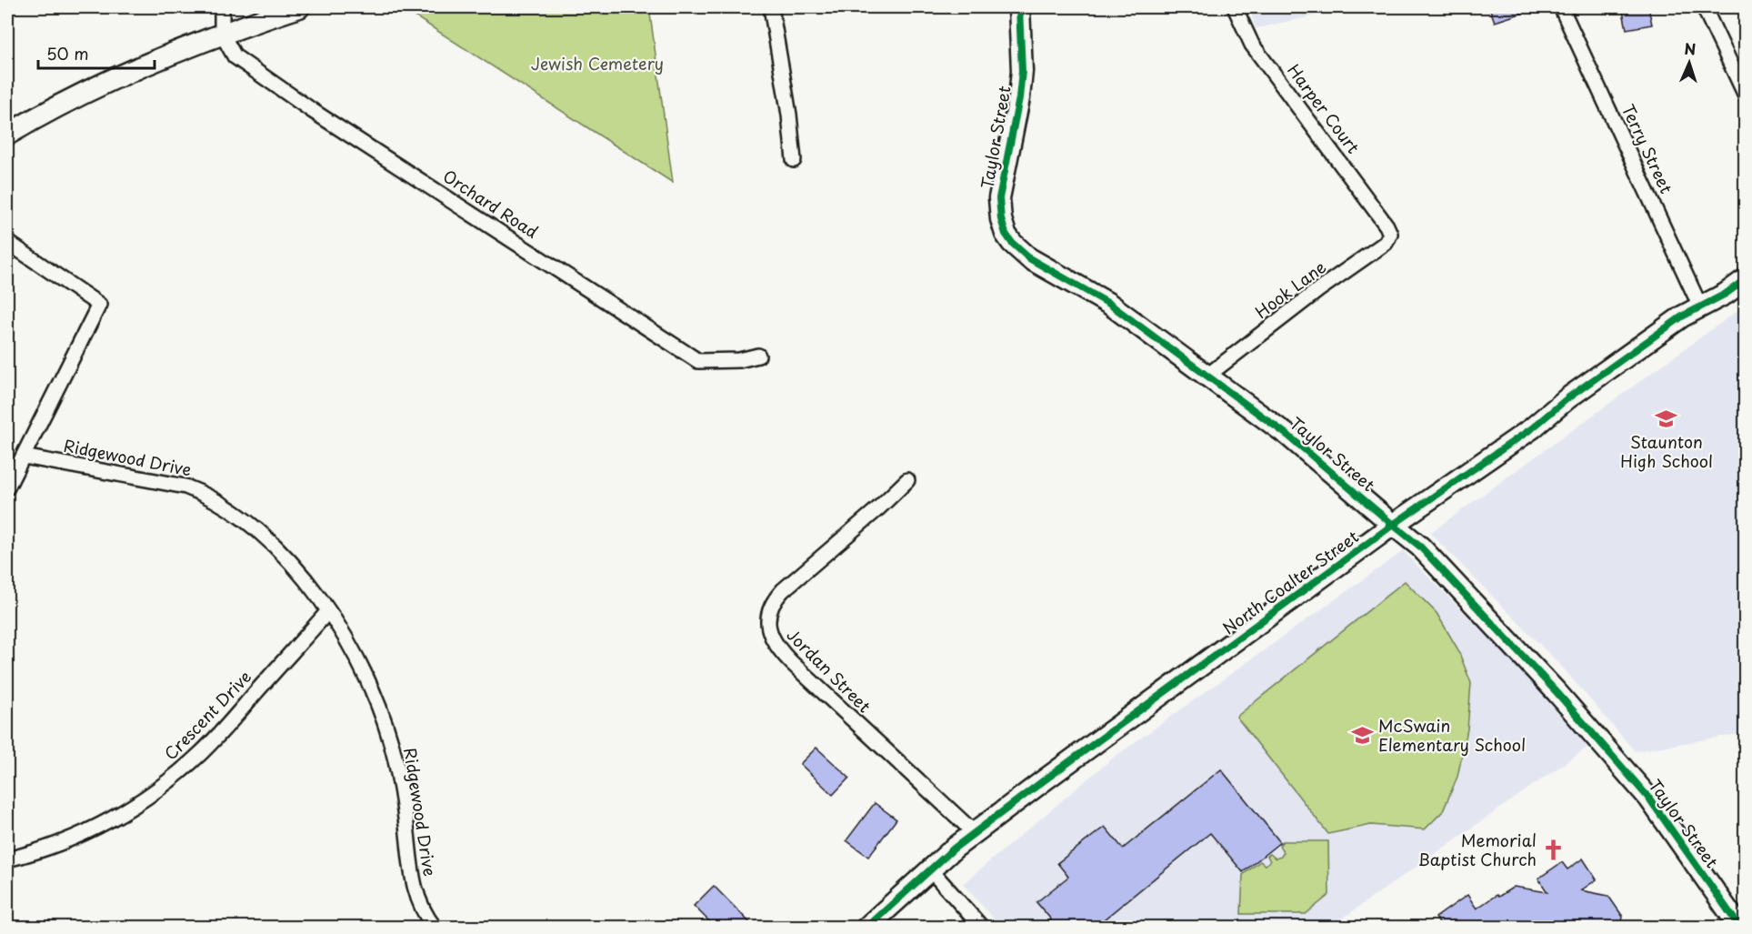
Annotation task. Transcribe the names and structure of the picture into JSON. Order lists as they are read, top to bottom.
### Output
{
  "streets": {
    "street": [
      "Harper Court",
      "Taylor Street",
      "Terry Street",
      "Orchard Road",
      "Hook Lane",
      "Ridgewood Drive",
      "North Coalter Street",
      "Jordan Street",
      "Crescent Drive"
    ]
  },
  "crossings": [
    ["Harper Court", "Hook Lane"],
    ["Taylor Street", "Hook Lane"],
    ["Taylor Street", "North Coalter Street"],
    ["Terry Street", "North Coalter Street"],
    ["Ridgewood Drive", "Crescent Drive"],
    ["North Coalter Street", "Jordan Street"]
  ],
  "parks": ["Jewish Cemetery"],
  "places": {
    "school or university": ["Staunton High School", "McSwain Elementary School"],
    "church": ["Memorial Baptist Church"]
  },
  "scale_bar": "50 m",
  "north": "top"
}
